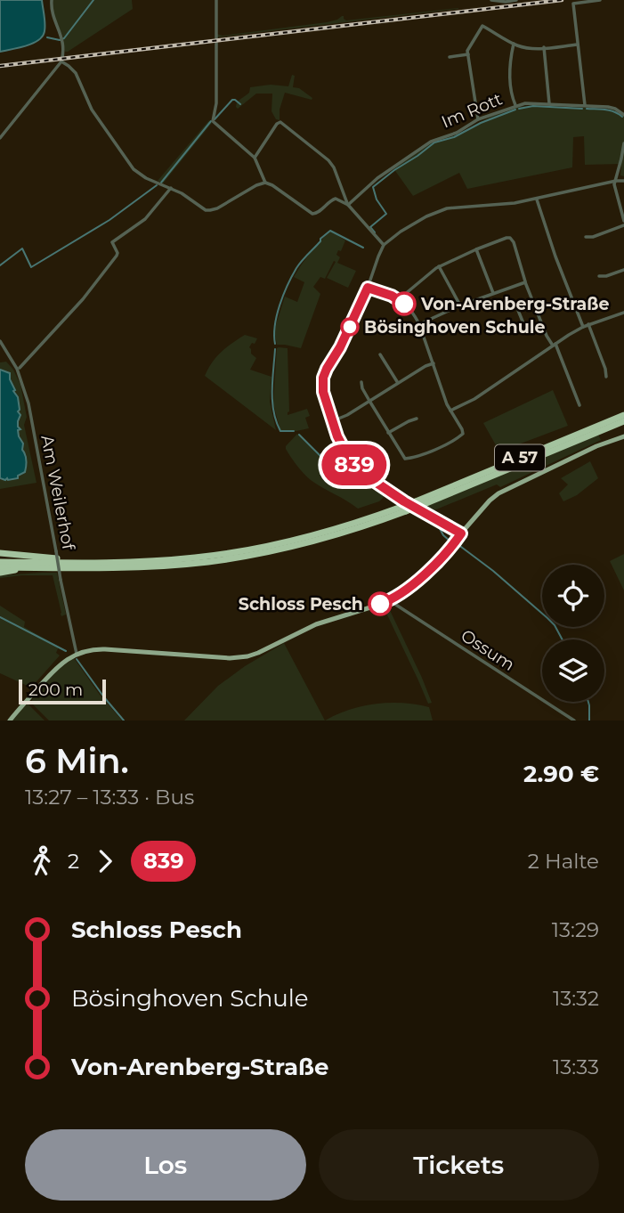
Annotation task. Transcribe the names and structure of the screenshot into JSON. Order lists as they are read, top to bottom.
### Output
{
  "streets": {
    "highway": ["A 57"],
    "street": ["Im Rott", "Am Weilerhof", "Ossum"]
  },
  "places": ["Von-Arenberg-Straße", "Bösinghoven Schule", "Schloss Pesch"],
  "lines": ["bus line 839"],
  "scale_bar": "200 m",
  "page": {
    "on_map": "839",
    "scale": "200 m",
    "heading": ["6 Min.", "13:27 – 13:33 · Bus", "2.90 €"],
    "legs": ["2", "839", "2 Halte"],
    "list": [
      {
        "name": "Schloss Pesch",
        "value": "13:29"
      },
      {
        "name": "Bösinghoven Schule",
        "value": "13:32"
      },
      {
        "name": "Von-Arenberg-Straße",
        "value": "13:33"
      }
    ],
    "buttons": ["Los", "Tickets"]
  }
}
